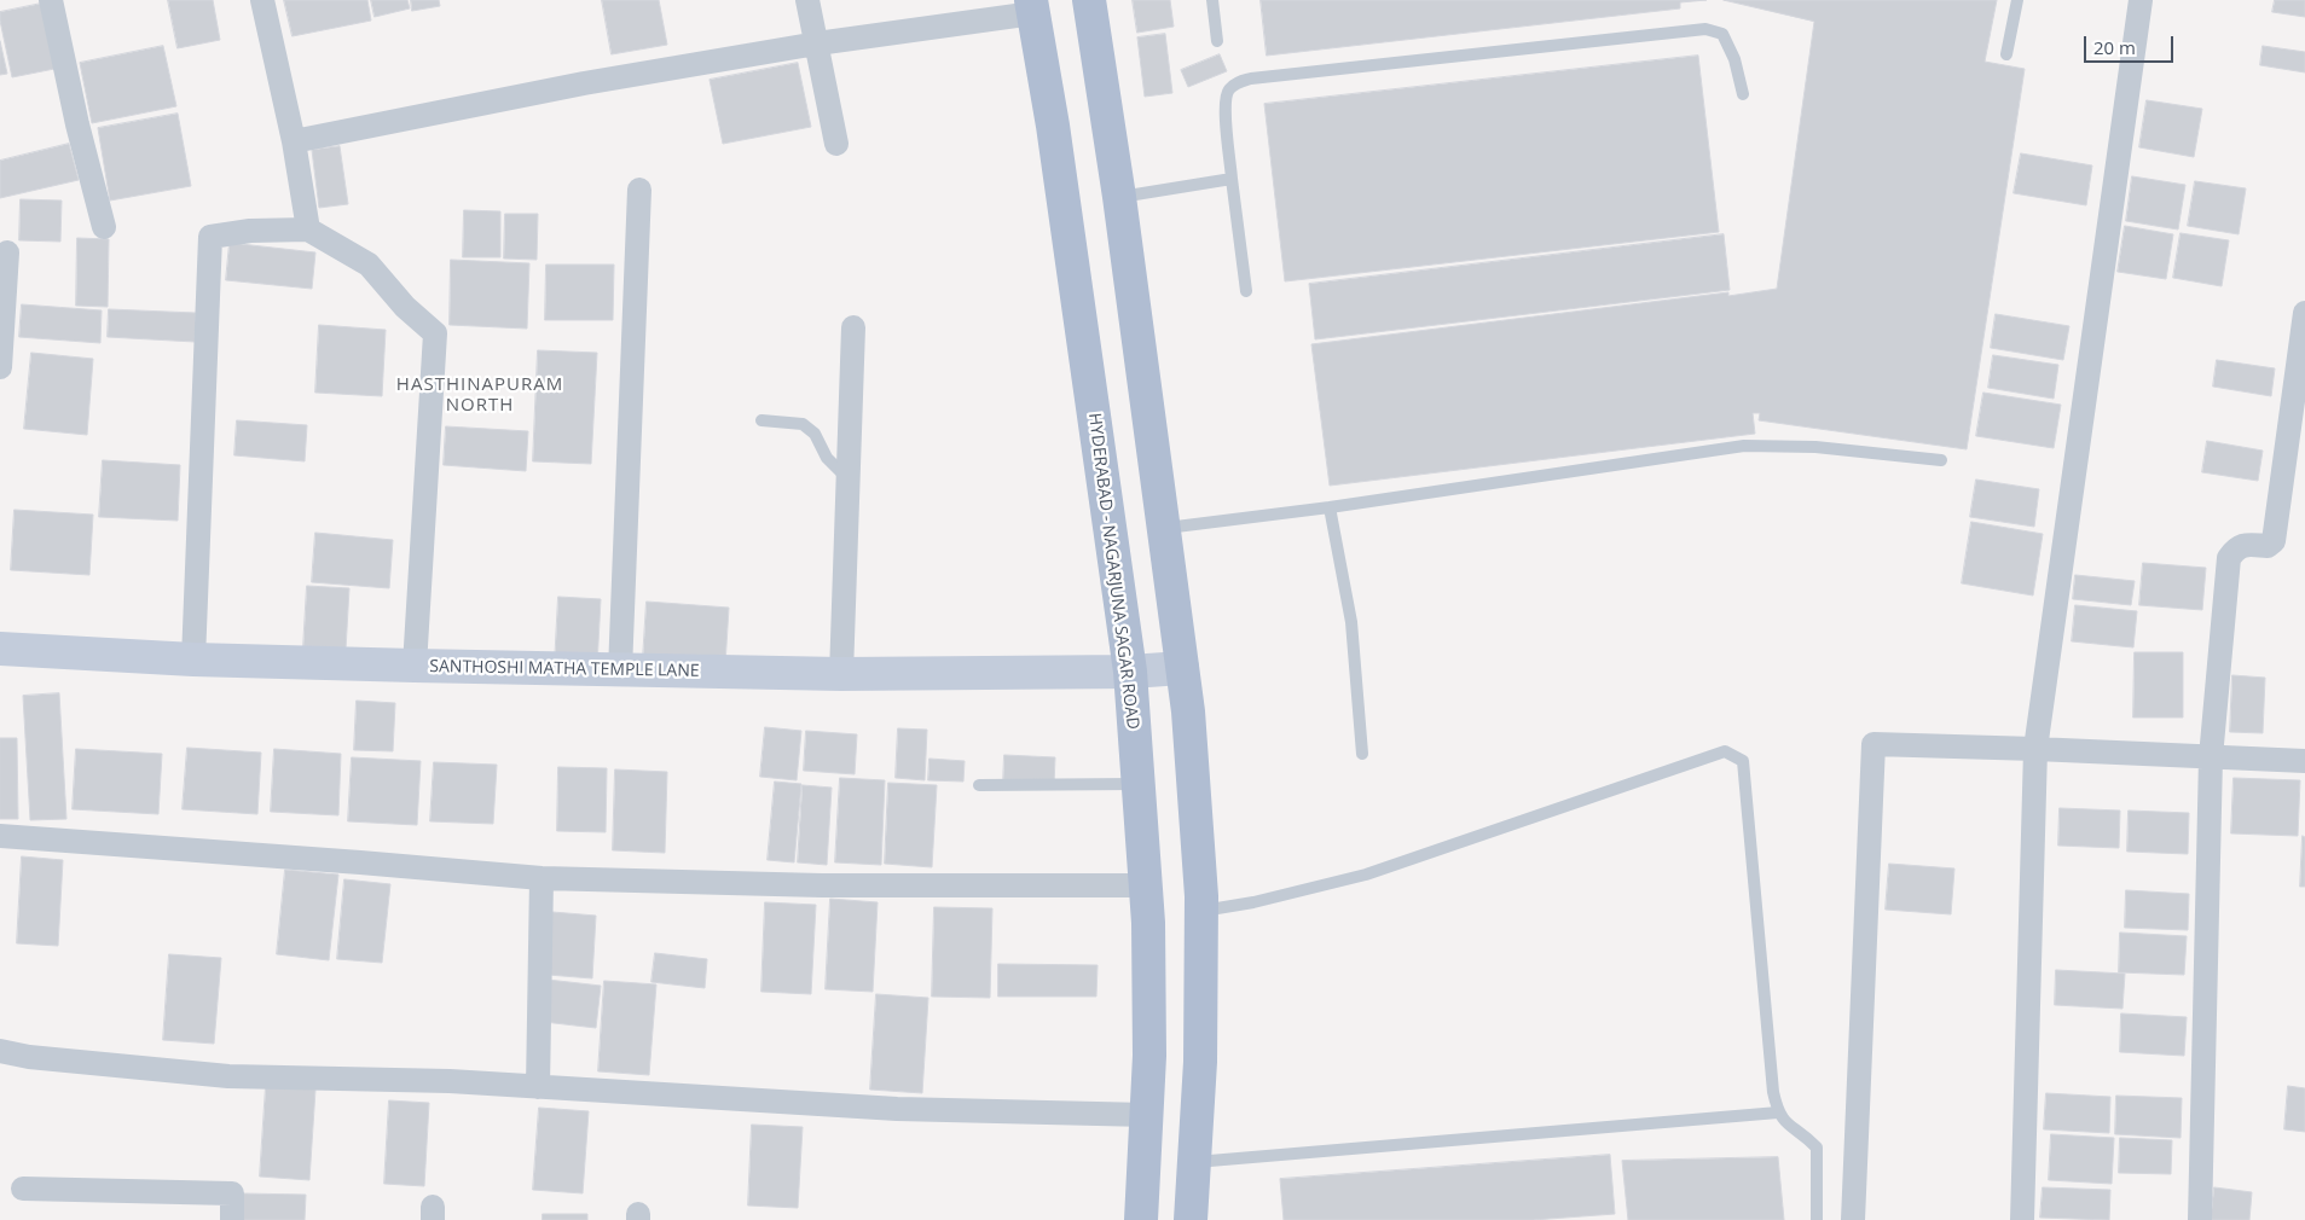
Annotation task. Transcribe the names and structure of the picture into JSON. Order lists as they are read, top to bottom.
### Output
{
  "streets": {
    "main road": ["HYDERABAD - NAGARJUNA SAGAR ROAD"],
    "street": ["SANTHOSHI MATHA TEMPLE LANE"]
  },
  "crossings": [
    ["HYDERABAD - NAGARJUNA SAGAR ROAD", "SANTHOSHI MATHA TEMPLE LANE"]
  ],
  "districts": ["HASTHINAPURAM NORTH"],
  "scale_bar": "20 m"
}
